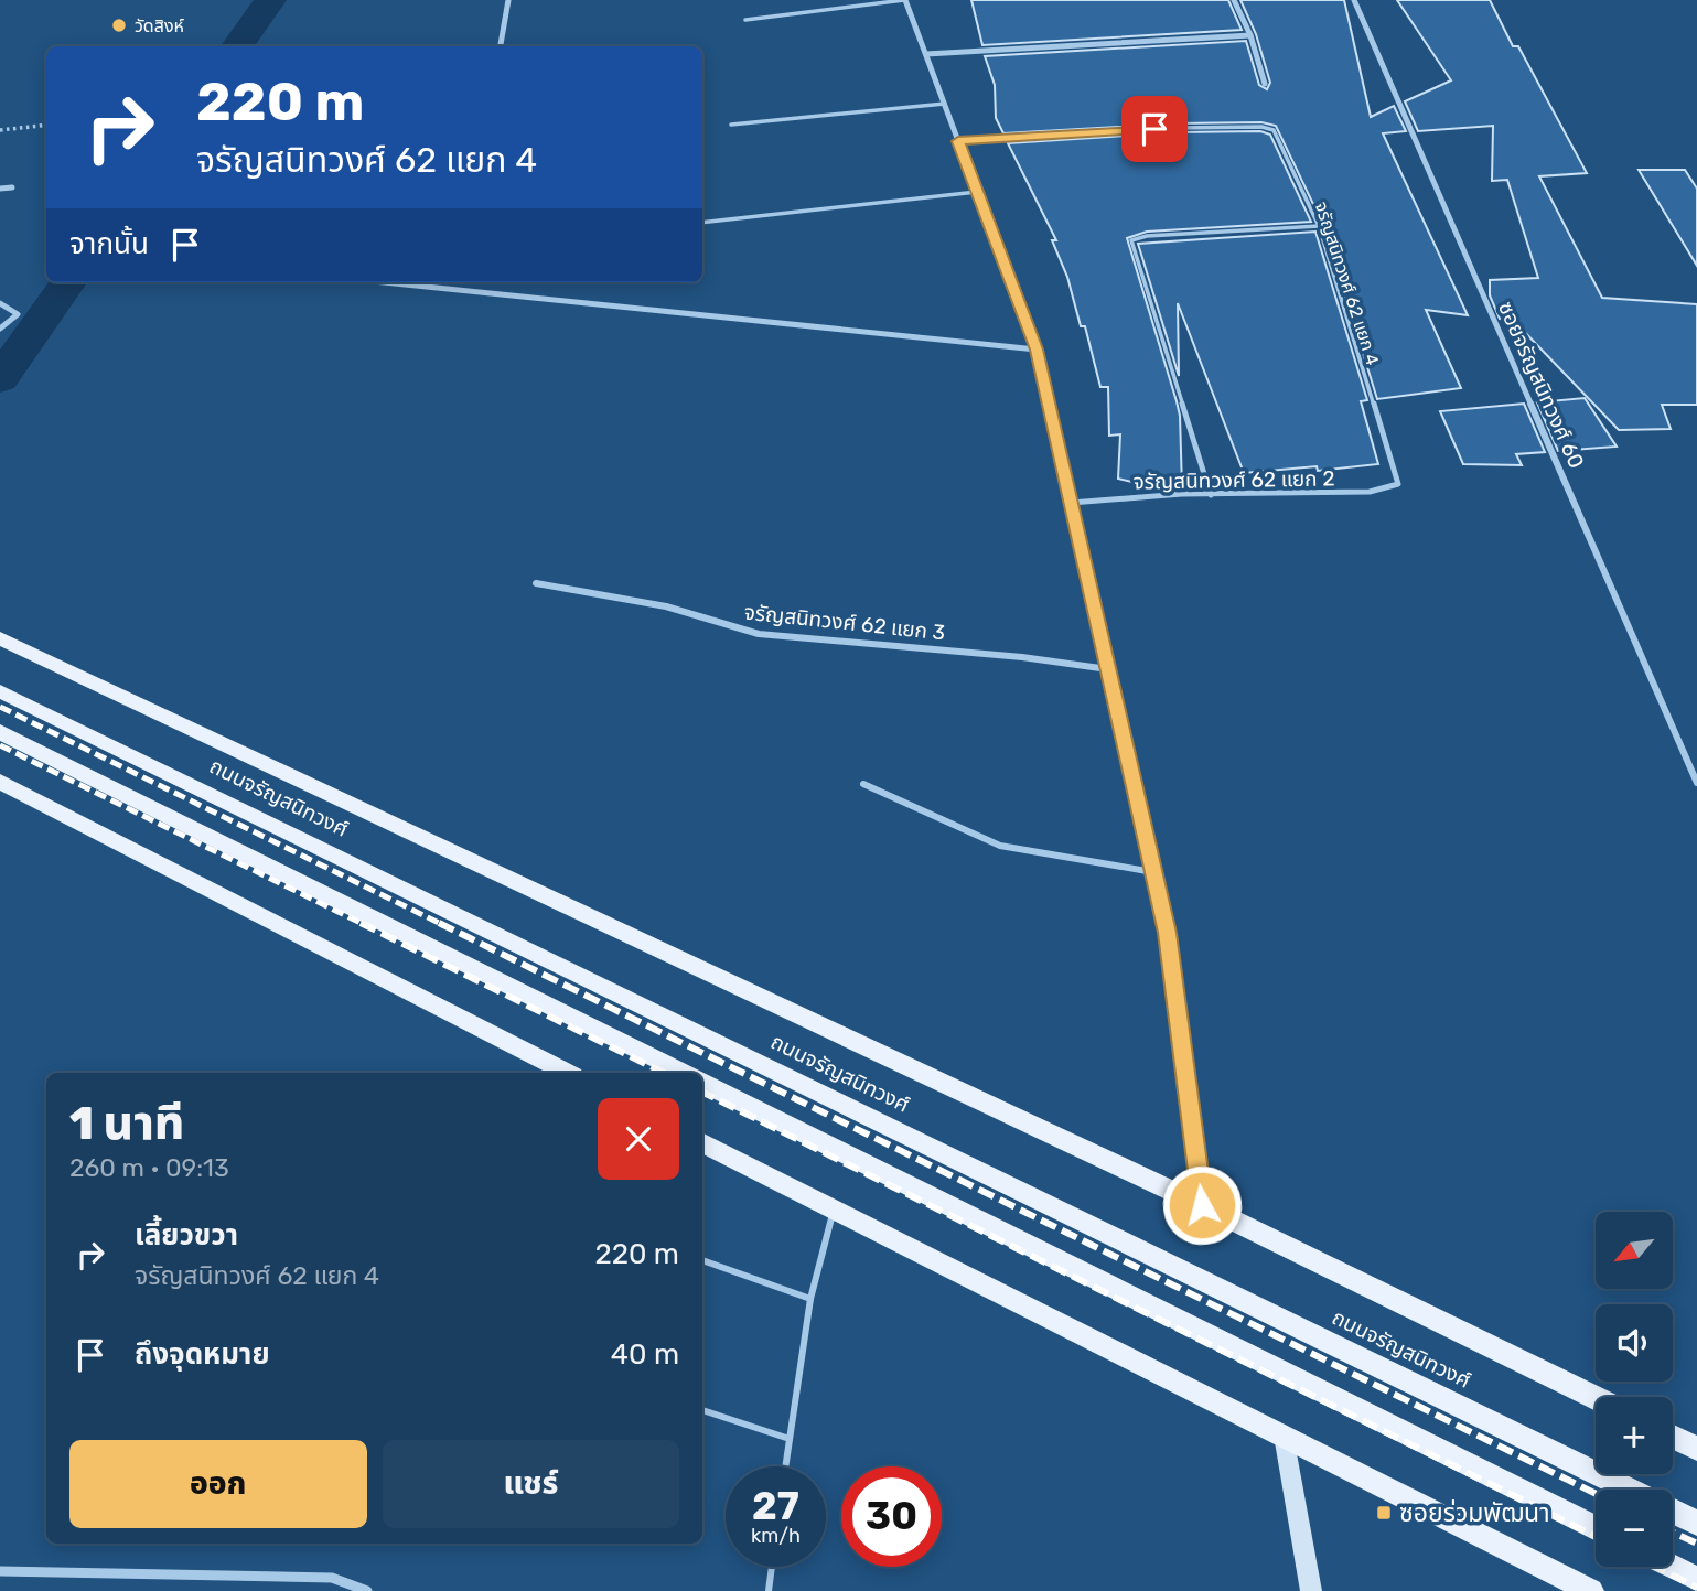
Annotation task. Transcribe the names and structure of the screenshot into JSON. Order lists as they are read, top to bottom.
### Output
{
  "streets": {
    "main road": ["ถนนจรัญสนิทวงศ์"],
    "street": ["ซอยจรัญสนิทวงศ์ 60", "จรัญสนิทวงศ์ 62 แยก 3"],
    "lane": ["จรัญสนิทวงศ์ 62 แยก 4", "จรัญสนิทวงศ์ 62 แยก 2"]
  },
  "crossings": [
    ["จรัญสนิทวงศ์ 62 แยก 4", "จรัญสนิทวงศ์ 62 แยก 2"]
  ],
  "places": {
    "other": ["วัดสิงห์"],
    "transit": ["ซอยร่วมพัฒนา"]
  },
  "north": "bottom left",
  "page": {
    "turn": ["220 m", "จรัญสนิทวงศ์ 62 แยก 4"],
    "then": "จากนั้น",
    "heading": ["1 นาที", "260 m · 09:13"],
    "list": [
      {
        "name": "เลี้ยวขวา",
        "note": "จรัญสนิทวงศ์ 62 แยก 4",
        "value": "220 m"
      },
      {
        "name": "ถึงจุดหมาย",
        "value": "40 m"
      }
    ],
    "map_buttons": ["+", "−"],
    "buttons": ["ออก", "แชร์"],
    "speed": "27 km/h",
    "limit": "30"
  }
}
